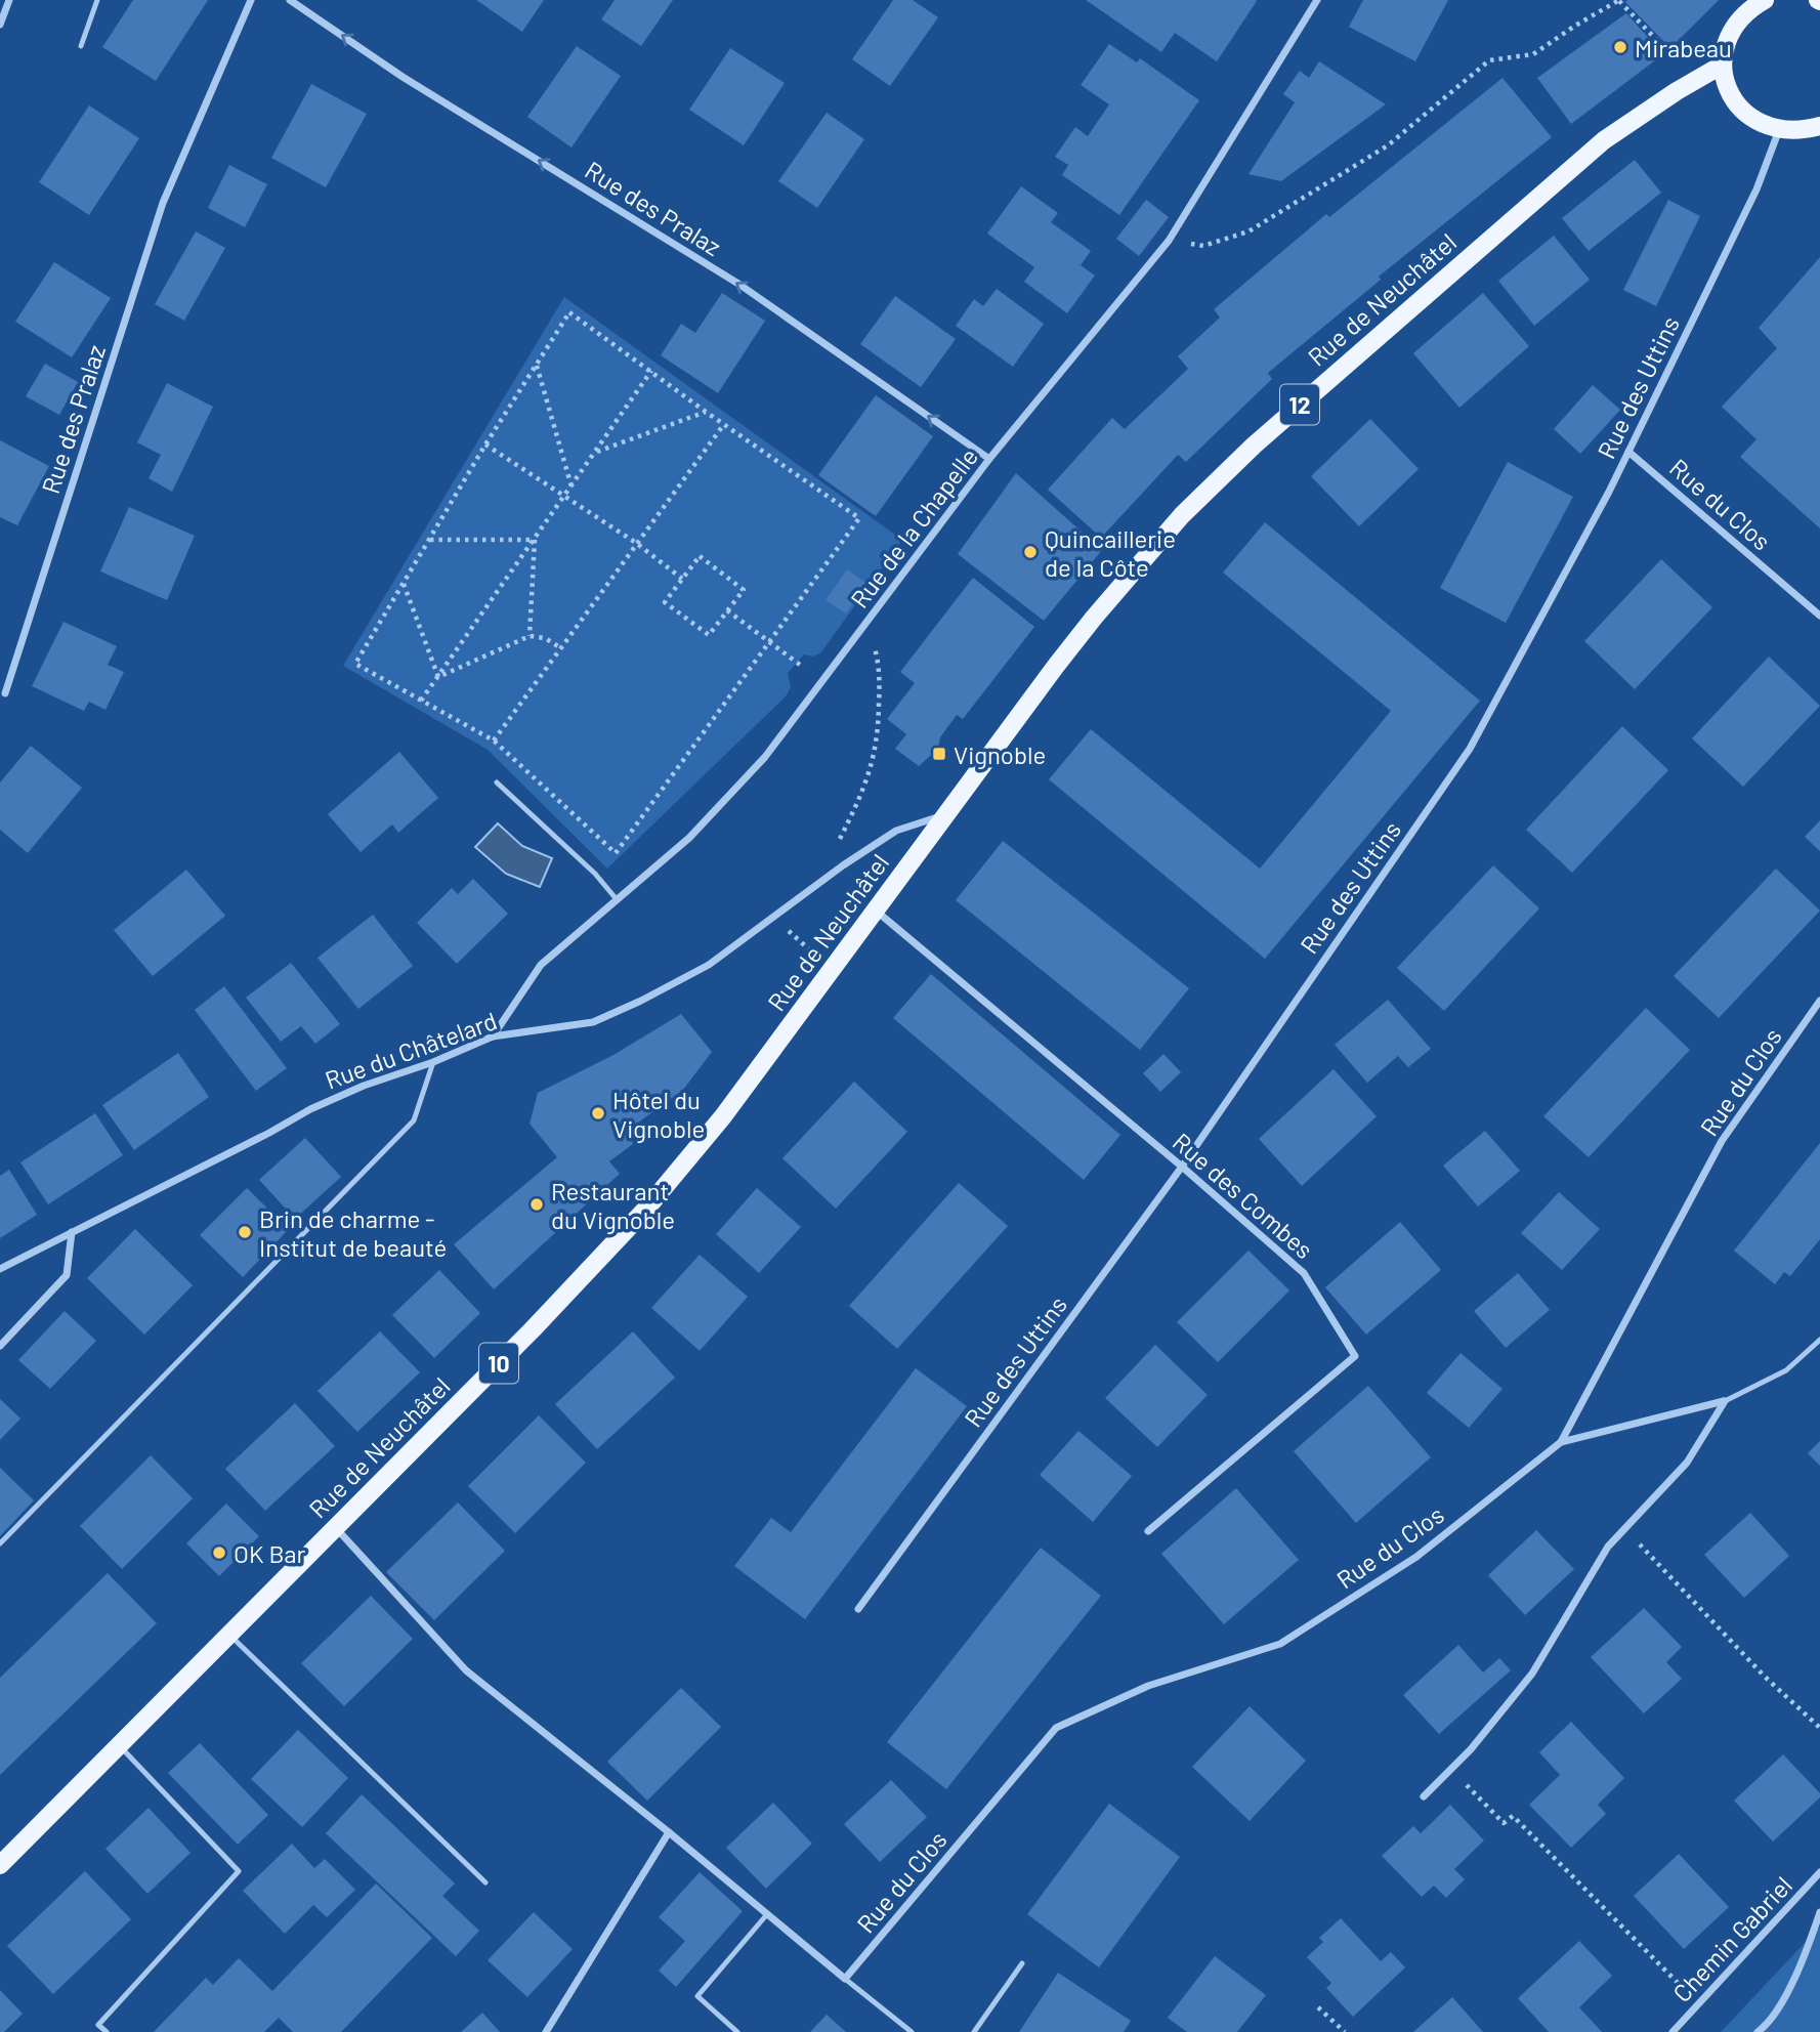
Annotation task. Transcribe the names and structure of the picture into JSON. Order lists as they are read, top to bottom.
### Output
{
  "streets": {
    "main road": ["Rue de Neuchâtel", "12", "10"],
    "street": [
      "Rue des Pralaz",
      "Rue des Uttins",
      "Rue du Clos",
      "Rue de la Chapelle",
      "Rue du Châtelard",
      "Rue des Combes",
      "Chemin Gabriel"
    ]
  },
  "crossings": [
    ["Rue des Pralaz", "Rue de la Chapelle"],
    ["Rue de Neuchâtel", "Rue du Châtelard"],
    ["Rue de Neuchâtel", "Rue des Combes"],
    ["Rue des Uttins", "Rue du Clos"],
    ["Rue des Uttins", "Rue des Combes"],
    ["Rue de la Chapelle", "Rue du Châtelard"]
  ],
  "one_way": ["Rue des Pralaz"],
  "places": {
    "other": [
      "Mirabeau",
      "Quincaillerie de la Côte",
      "Hôtel du Vignoble",
      "Restaurant du Vignoble",
      "Brin de charme - Institut de beauté",
      "OK Bar"
    ],
    "transit": ["Vignoble"]
  }
}
